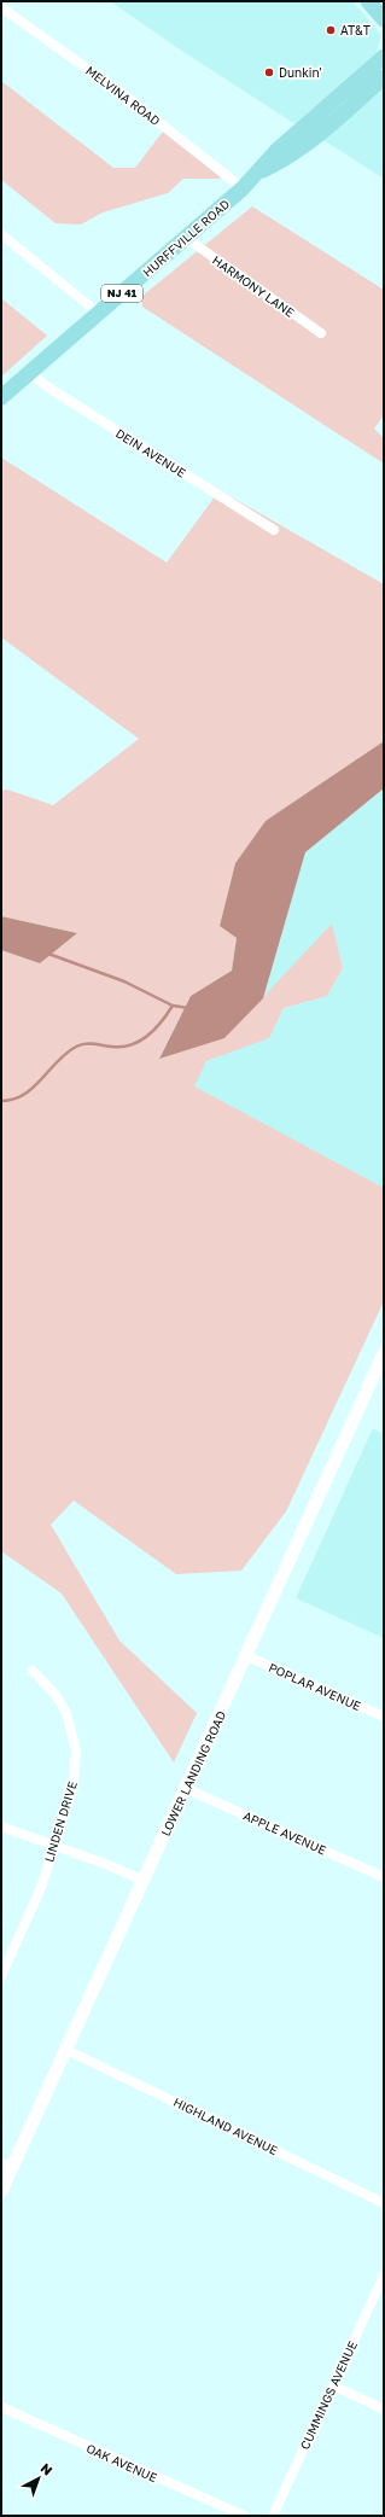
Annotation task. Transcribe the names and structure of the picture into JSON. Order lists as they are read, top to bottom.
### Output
{
  "streets": {
    "main road": ["HURFFVILLE ROAD", "NJ 41", "LOWER LANDING ROAD"],
    "street": [
      "MELVINA ROAD",
      "HARMONY LANE",
      "DEIN AVENUE",
      "POPLAR AVENUE",
      "LINDEN DRIVE",
      "APPLE AVENUE",
      "HIGHLAND AVENUE",
      "CUMMINGS AVENUE",
      "OAK AVENUE"
    ]
  },
  "crossings": [
    ["MELVINA ROAD", "HURFFVILLE ROAD"],
    ["HURFFVILLE ROAD", "HARMONY LANE"],
    ["HURFFVILLE ROAD", "DEIN AVENUE"],
    ["POPLAR AVENUE", "LOWER LANDING ROAD"],
    ["LOWER LANDING ROAD", "APPLE AVENUE"],
    ["LOWER LANDING ROAD", "HIGHLAND AVENUE"]
  ],
  "places": ["AT&T", "Dunkin'"],
  "north": "top right"
}
